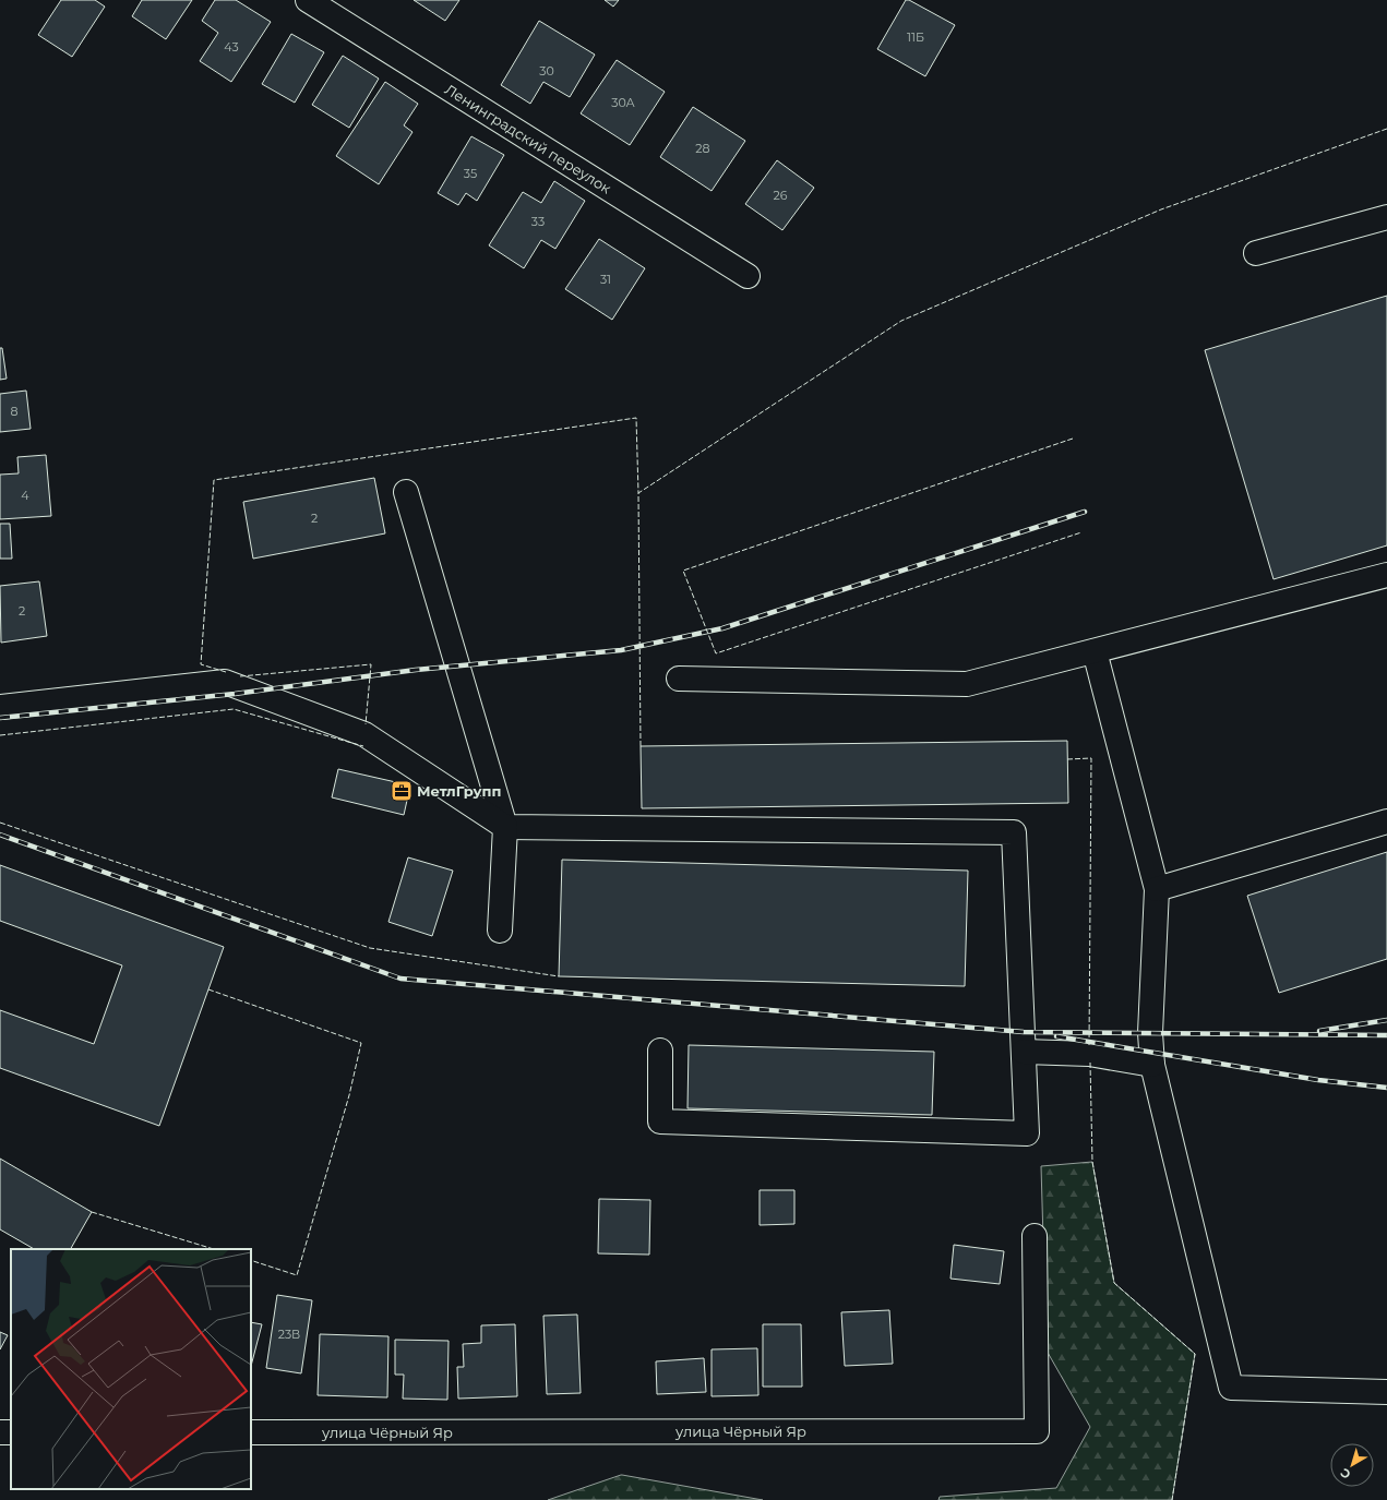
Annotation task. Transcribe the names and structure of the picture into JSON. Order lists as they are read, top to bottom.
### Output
{
  "streets": {
    "street": ["Ленинградский переулок", "улица Чёрный Яр"]
  },
  "places": {
    "office": ["МетлГрупп"]
  },
  "house_numbers": [
    "11Б",
    "43",
    "30",
    "30А",
    "28",
    "35",
    "26",
    "33",
    "31",
    "8",
    "4",
    "2",
    "2",
    "23В"
  ],
  "north": "bottom left"
}
